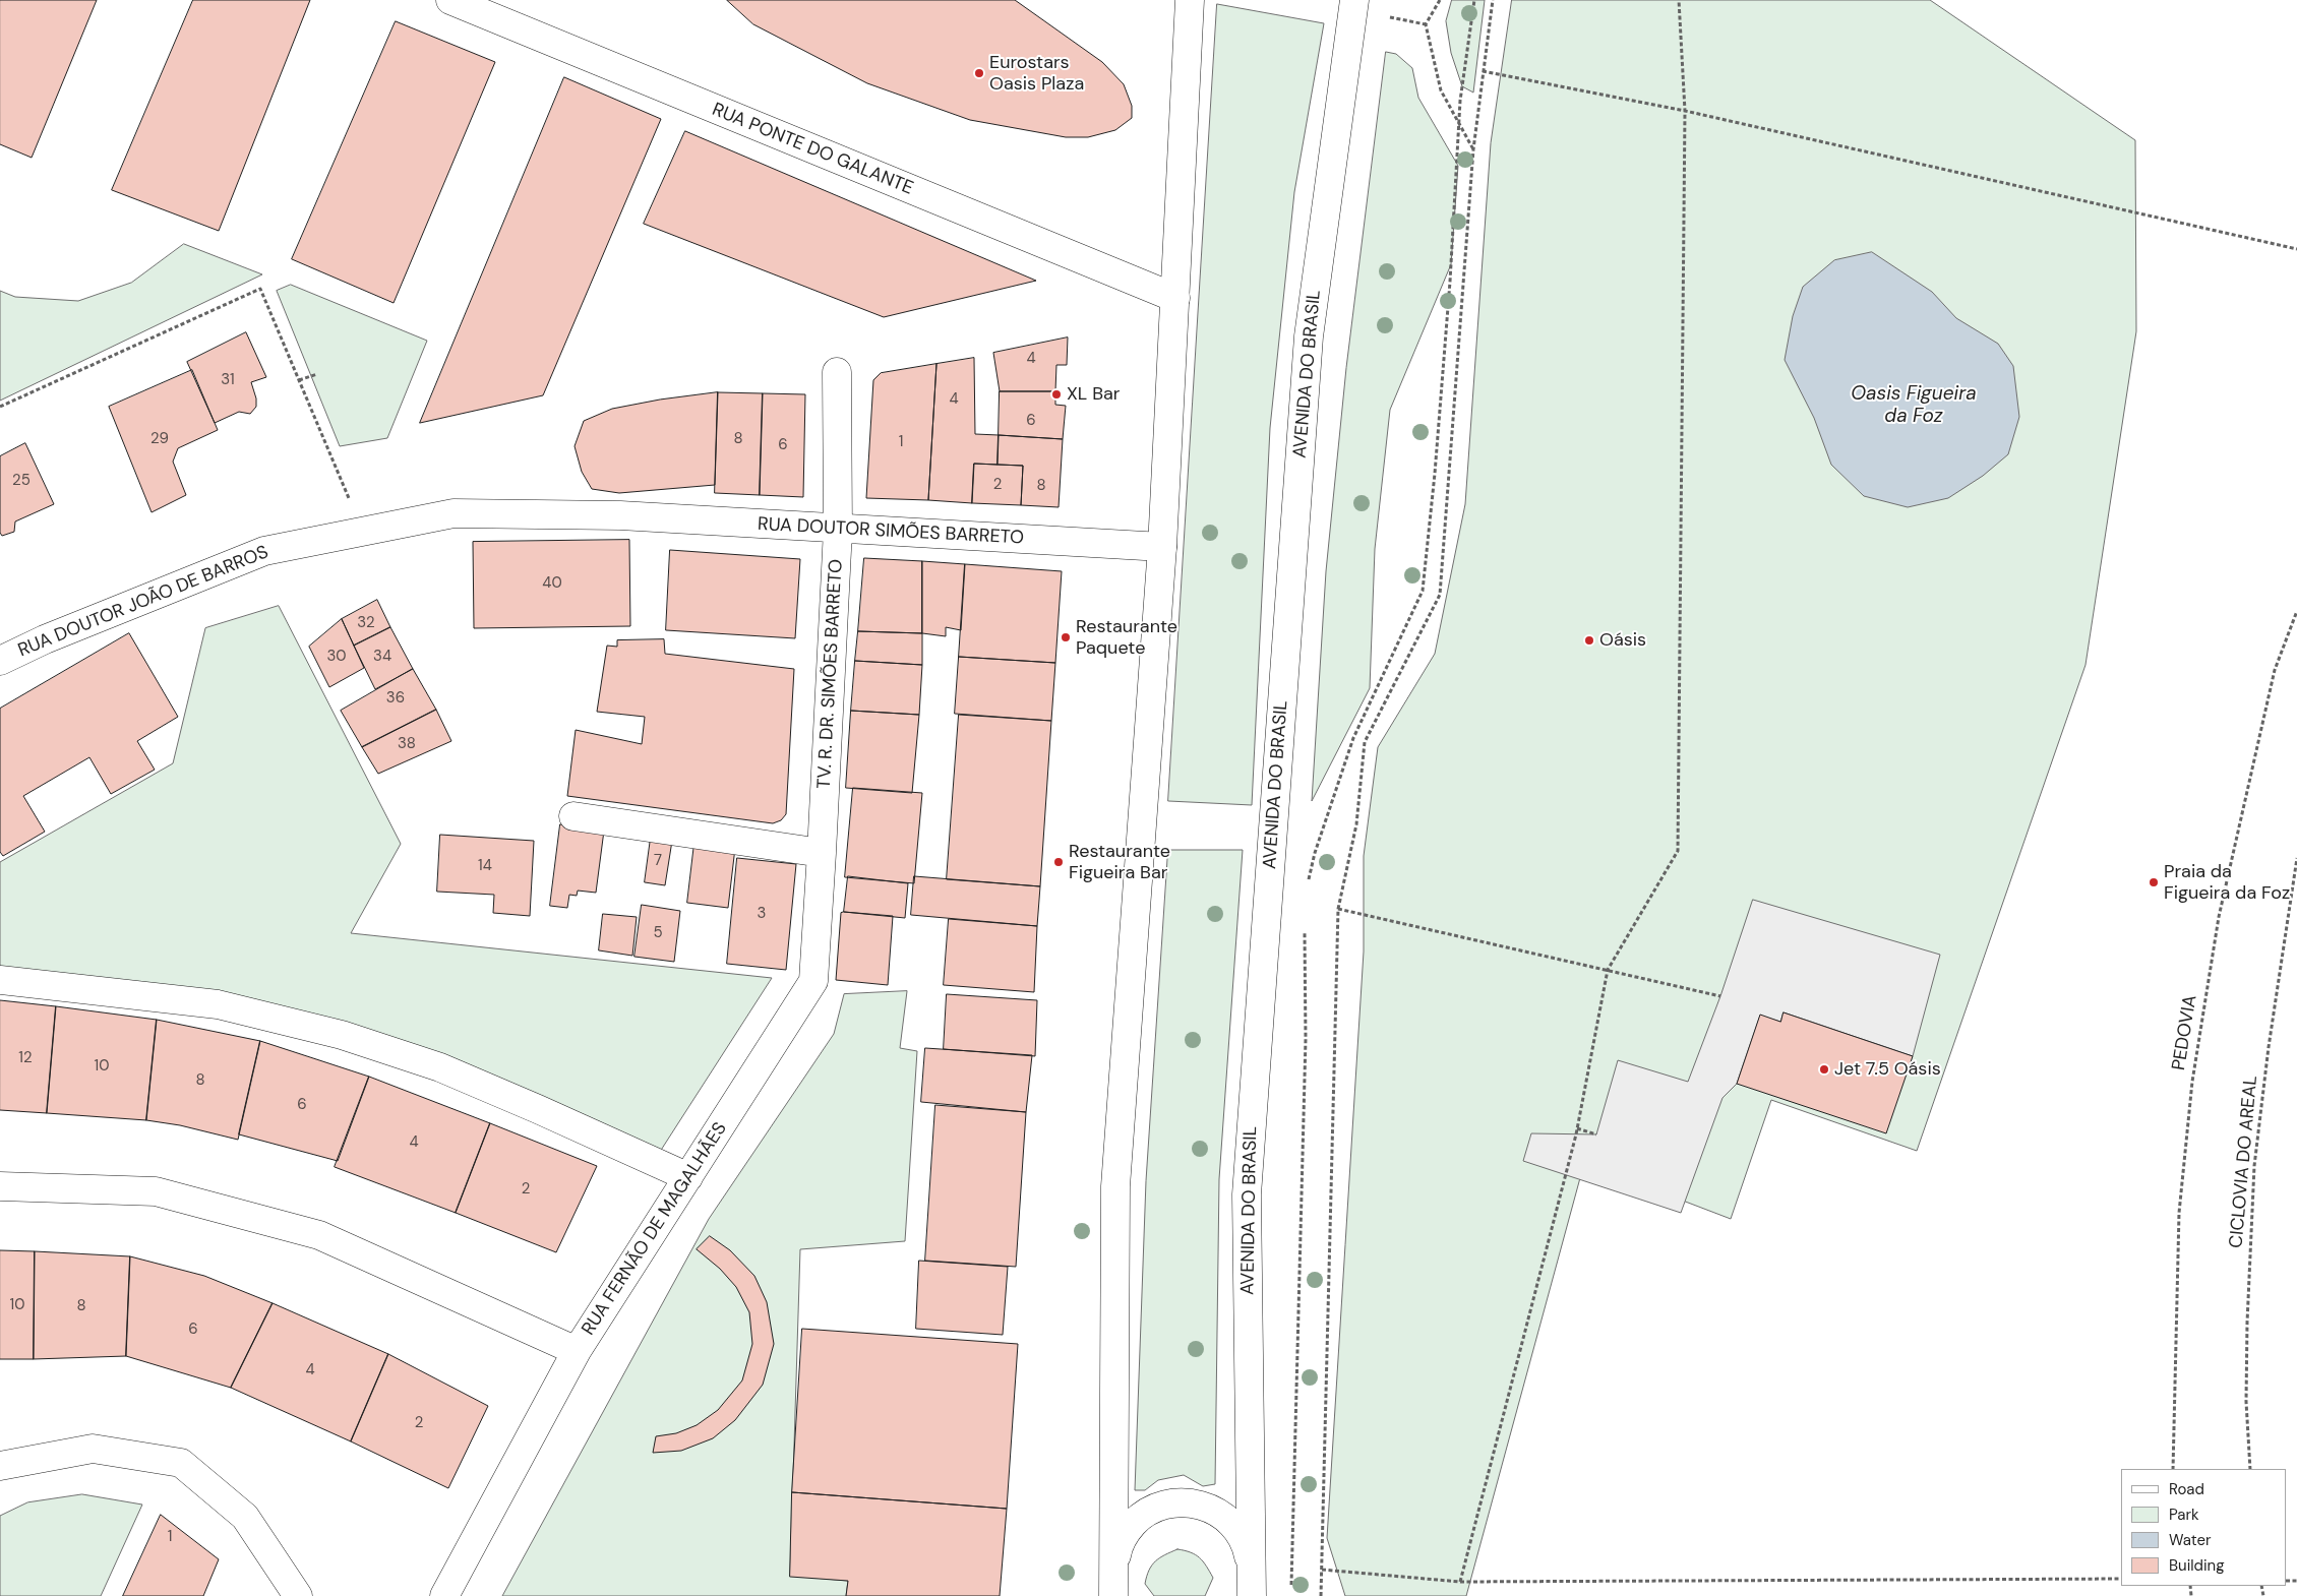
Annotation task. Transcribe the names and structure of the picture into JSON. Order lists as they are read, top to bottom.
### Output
{
  "streets": {
    "street": [
      "RUA PONTE DO GALANTE",
      "AVENIDA DO BRASIL",
      "RUA DOUTOR SIMÕES BARRETO",
      "RUA DOUTOR JOÃO DE BARROS",
      "TV. R. DR. SIMÕES BARRETO",
      "RUA FERNÃO DE MAGALHÃES"
    ],
    "path": ["PEDOVIA", "CICLOVIA DO AREAL"]
  },
  "crossings": [
    ["RUA PONTE DO GALANTE", "AVENIDA DO BRASIL"],
    ["AVENIDA DO BRASIL", "RUA DOUTOR SIMÕES BARRETO"],
    ["RUA DOUTOR SIMÕES BARRETO", "RUA DOUTOR JOÃO DE BARROS"],
    ["RUA DOUTOR SIMÕES BARRETO", "TV. R. DR. SIMÕES BARRETO"],
    ["TV. R. DR. SIMÕES BARRETO", "RUA FERNÃO DE MAGALHÃES"]
  ],
  "water": ["Oasis Figueira da Foz"],
  "places": [
    "Eurostars Oasis Plaza",
    "XL Bar",
    "Restaurante Paquete",
    "Oásis",
    "Restaurante Figueira Bar",
    "Praia da Figueira da Foz",
    "Jet 7.5 Oásis"
  ],
  "house_numbers": [
    "4",
    "31",
    "4",
    "6",
    "29",
    "8",
    "1",
    "6",
    "25",
    "2",
    "8",
    "40",
    "32",
    "30",
    "34",
    "36",
    "38",
    "7",
    "14",
    "3",
    "5",
    "12",
    "10",
    "8",
    "6",
    "4",
    "2",
    "10",
    "8",
    "6",
    "4",
    "2",
    "1"
  ],
  "legend": [
    "Road",
    "Park",
    "Water",
    "Building"
  ]
}
